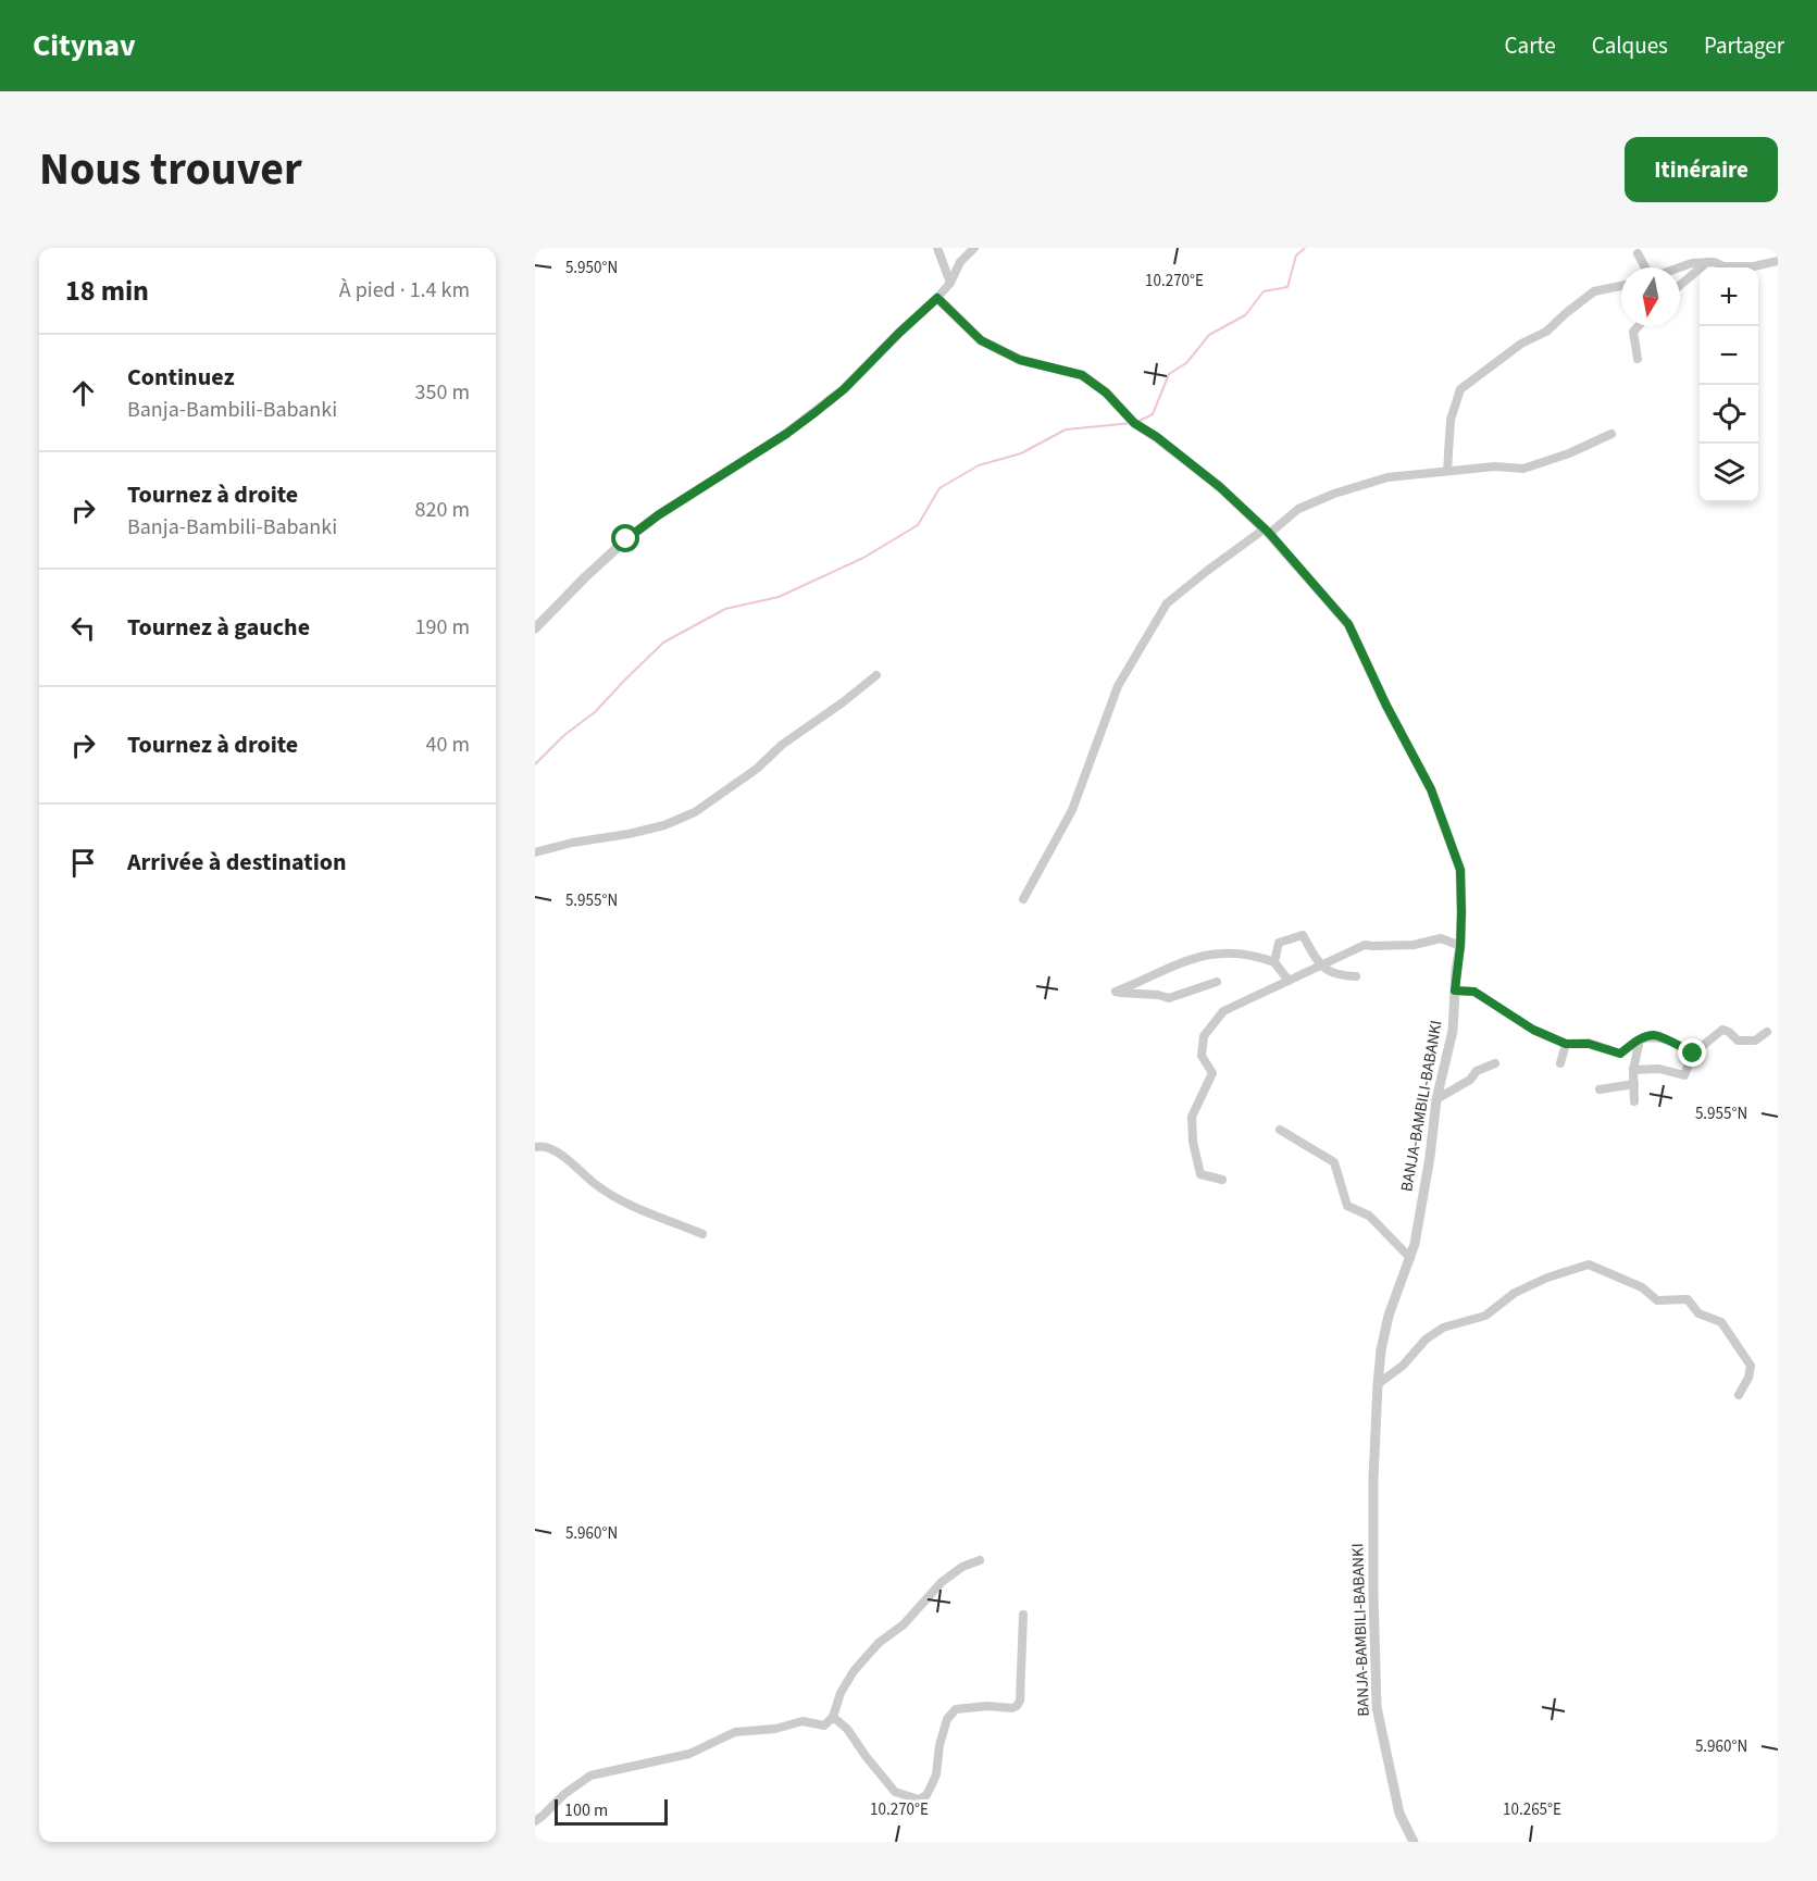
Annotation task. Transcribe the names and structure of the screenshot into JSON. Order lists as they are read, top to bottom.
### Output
{
  "streets": {
    "street": ["BANJA-BAMBILI-BABANKI"]
  },
  "scale_bar": "100 m",
  "north": "bottom",
  "page": {
    "header": "Citynav",
    "nav": ["Carte", "Calques", "Partager"],
    "title": "Nous trouver",
    "buttons": "Itinéraire",
    "heading": ["18 min", "À pied · 1.4 km"],
    "map_buttons": ["+", "−"],
    "list": [
      ["Continuez", "Banja-Bambili-Babanki", "350 m"],
      ["Tournez à droite", "Banja-Bambili-Babanki", "820 m"],
      ["Tournez à gauche", "190 m"],
      ["Tournez à droite", "40 m"],
      "Arrivée à destination"
    ],
    "scale": "100 m"
  },
  "coordinates": [
    "5.950°N",
    "10.270°E",
    "5.955°N",
    "5.960°N",
    "10.265°E"
  ]
}
